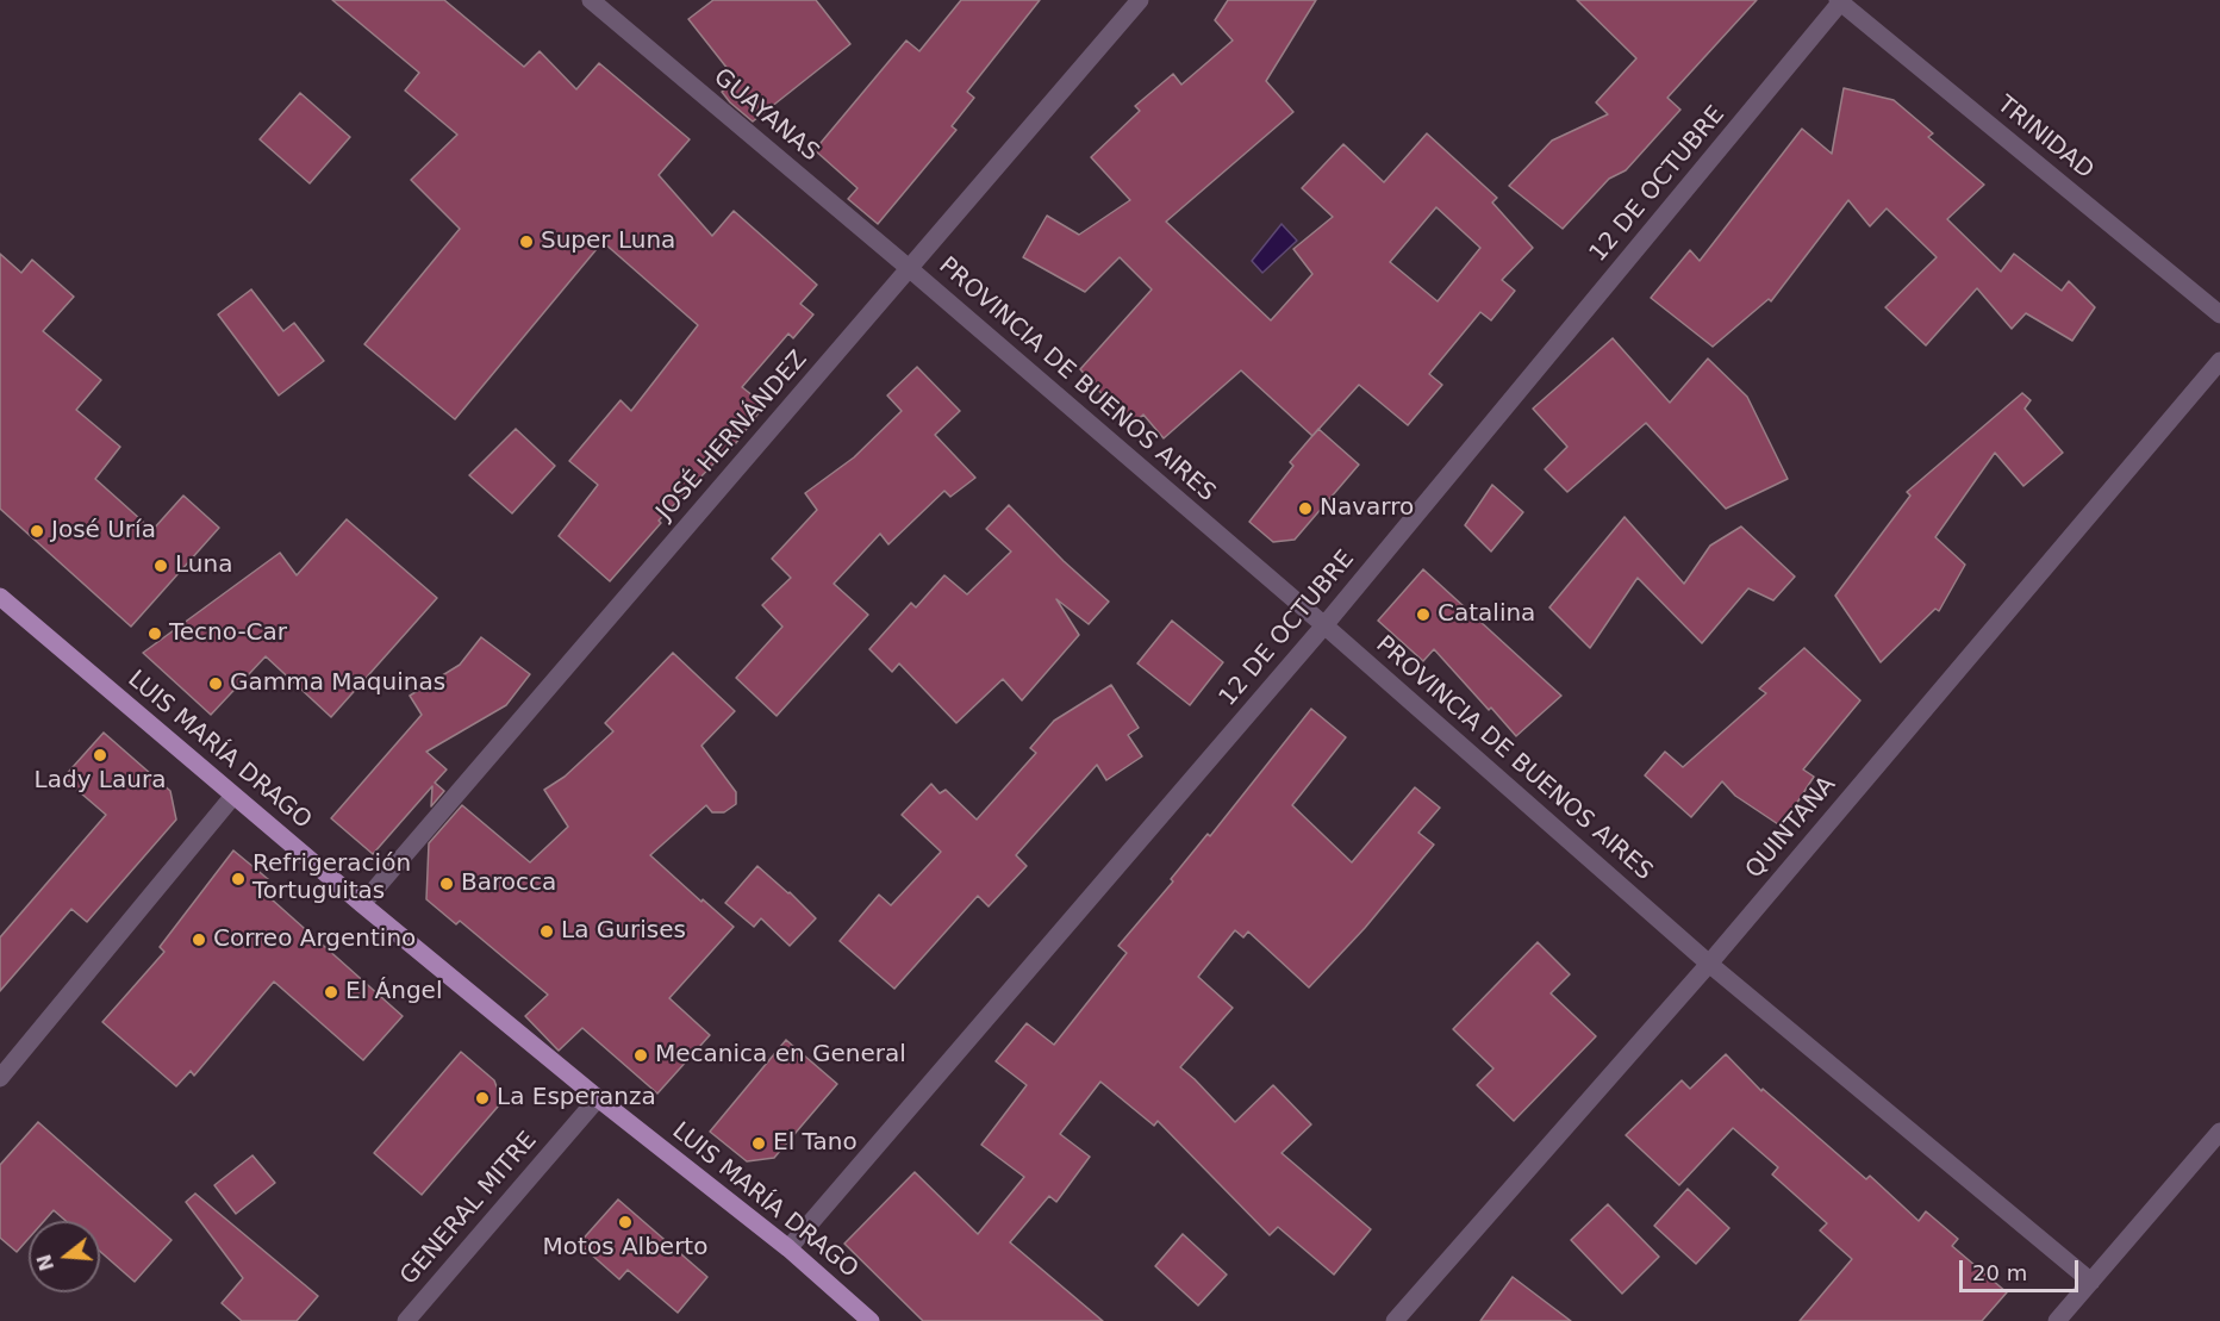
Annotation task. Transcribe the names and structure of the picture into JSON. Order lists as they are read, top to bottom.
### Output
{
  "streets": {
    "main road": ["LUIS MARÍA DRAGO"],
    "street": [
      "GUAYANAS",
      "TRINIDAD",
      "12 DE OCTUBRE",
      "PROVINCIA DE BUENOS AIRES",
      "JOSÉ HERNÁNDEZ",
      "QUINTANA",
      "GENERAL MITRE"
    ]
  },
  "crossings": [
    ["GUAYANAS", "PROVINCIA DE BUENOS AIRES"],
    ["GUAYANAS", "JOSÉ HERNÁNDEZ"],
    ["TRINIDAD", "12 DE OCTUBRE"],
    ["12 DE OCTUBRE", "PROVINCIA DE BUENOS AIRES"],
    ["12 DE OCTUBRE", "LUIS MARÍA DRAGO"],
    ["PROVINCIA DE BUENOS AIRES", "JOSÉ HERNÁNDEZ"],
    ["PROVINCIA DE BUENOS AIRES", "QUINTANA"],
    ["JOSÉ HERNÁNDEZ", "LUIS MARÍA DRAGO"],
    ["LUIS MARÍA DRAGO", "GENERAL MITRE"]
  ],
  "places": [
    "Super Luna",
    "Navarro",
    "José Uría",
    "Luna",
    "Catalina",
    "Tecno-Car",
    "Gamma Maquinas",
    "Lady Laura",
    "Refrigeración Tortuguitas",
    "Barocca",
    "La Gurises",
    "Correo Argentino",
    "El Ángel",
    "Mecanica en General",
    "La Esperanza",
    "El Tano",
    "Motos Alberto"
  ],
  "scale_bar": "20 m",
  "north": "left"
}
